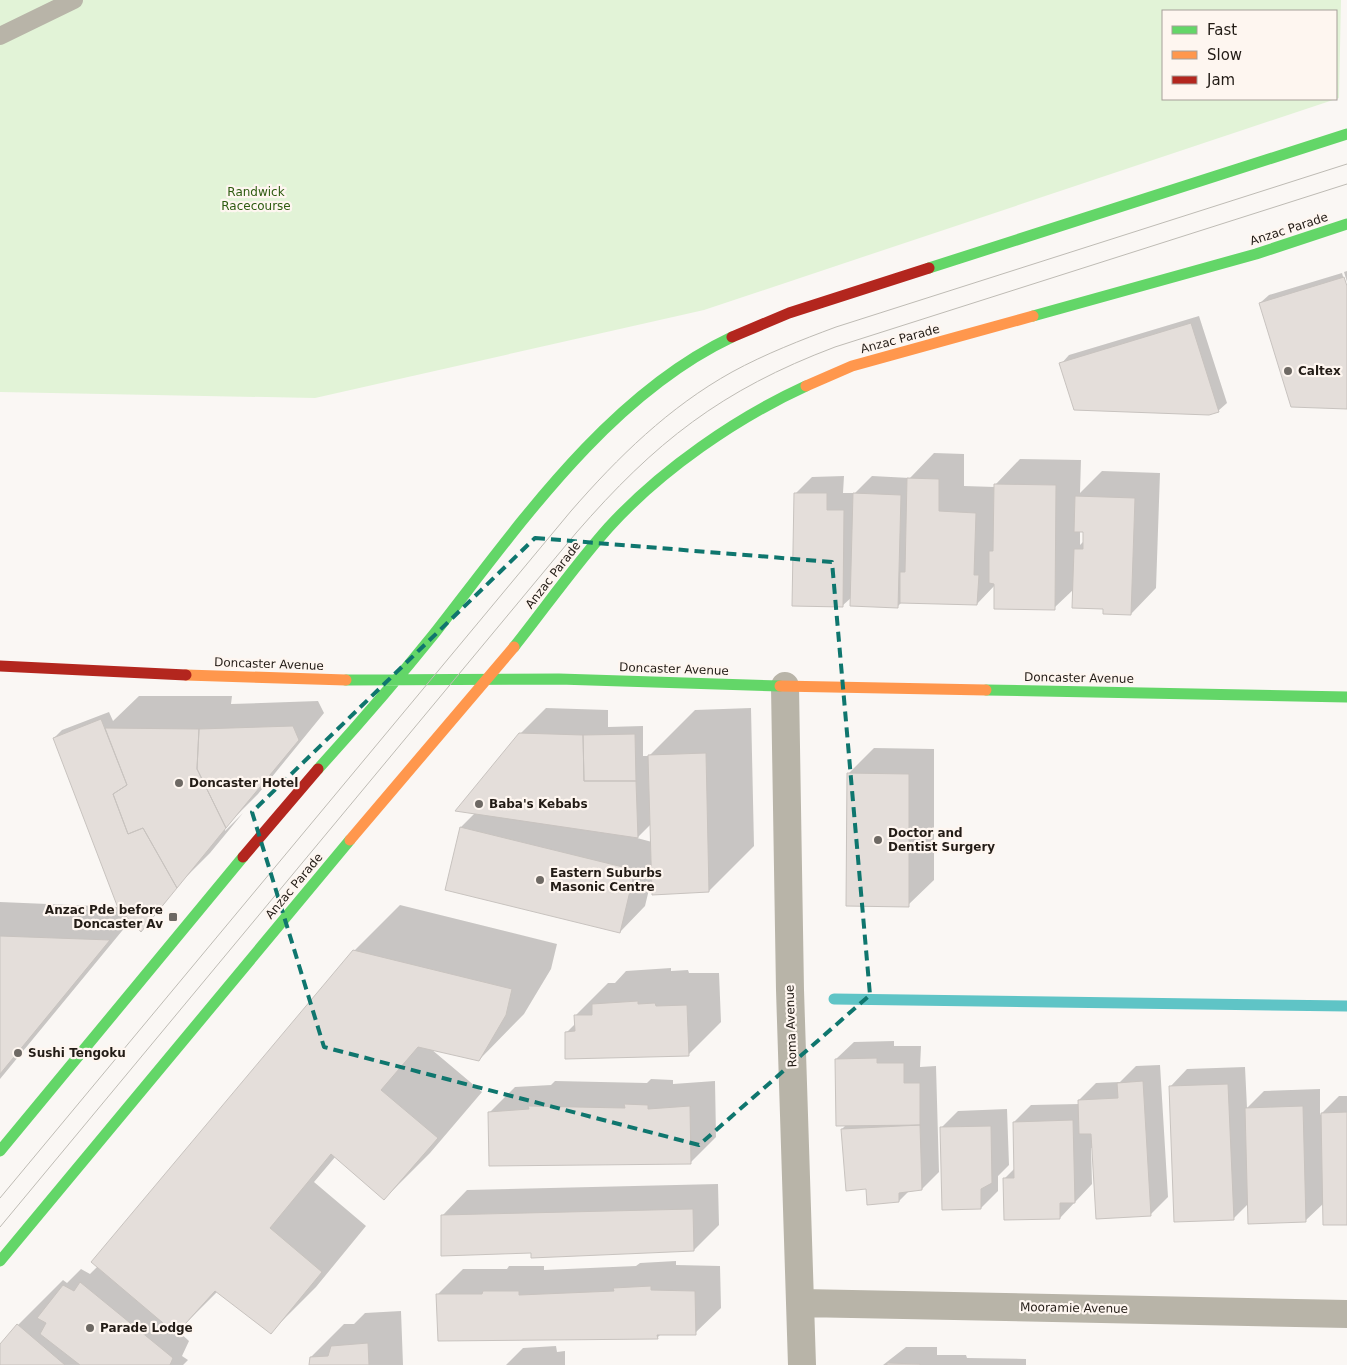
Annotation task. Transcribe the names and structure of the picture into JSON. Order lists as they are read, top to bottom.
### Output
{
  "streets": {
    "main road": ["Anzac Parade", "Doncaster Avenue"],
    "street": ["Roma Avenue", "Mooramie Avenue"]
  },
  "crossings": [
    ["Anzac Parade", "Doncaster Avenue"],
    ["Doncaster Avenue", "Roma Avenue"],
    ["Roma Avenue", "Mooramie Avenue"]
  ],
  "parks": ["Randwick Racecourse"],
  "places": {
    "other": [
      "Caltex",
      "Doncaster Hotel",
      "Baba's Kebabs",
      "Doctor and Dentist Surgery",
      "Eastern Suburbs Masonic Centre",
      "Sushi Tengoku",
      "Parade Lodge"
    ],
    "transit": ["Anzac Pde before Doncaster Av"]
  },
  "legend": ["Fast", "Slow", "Jam"]
}
